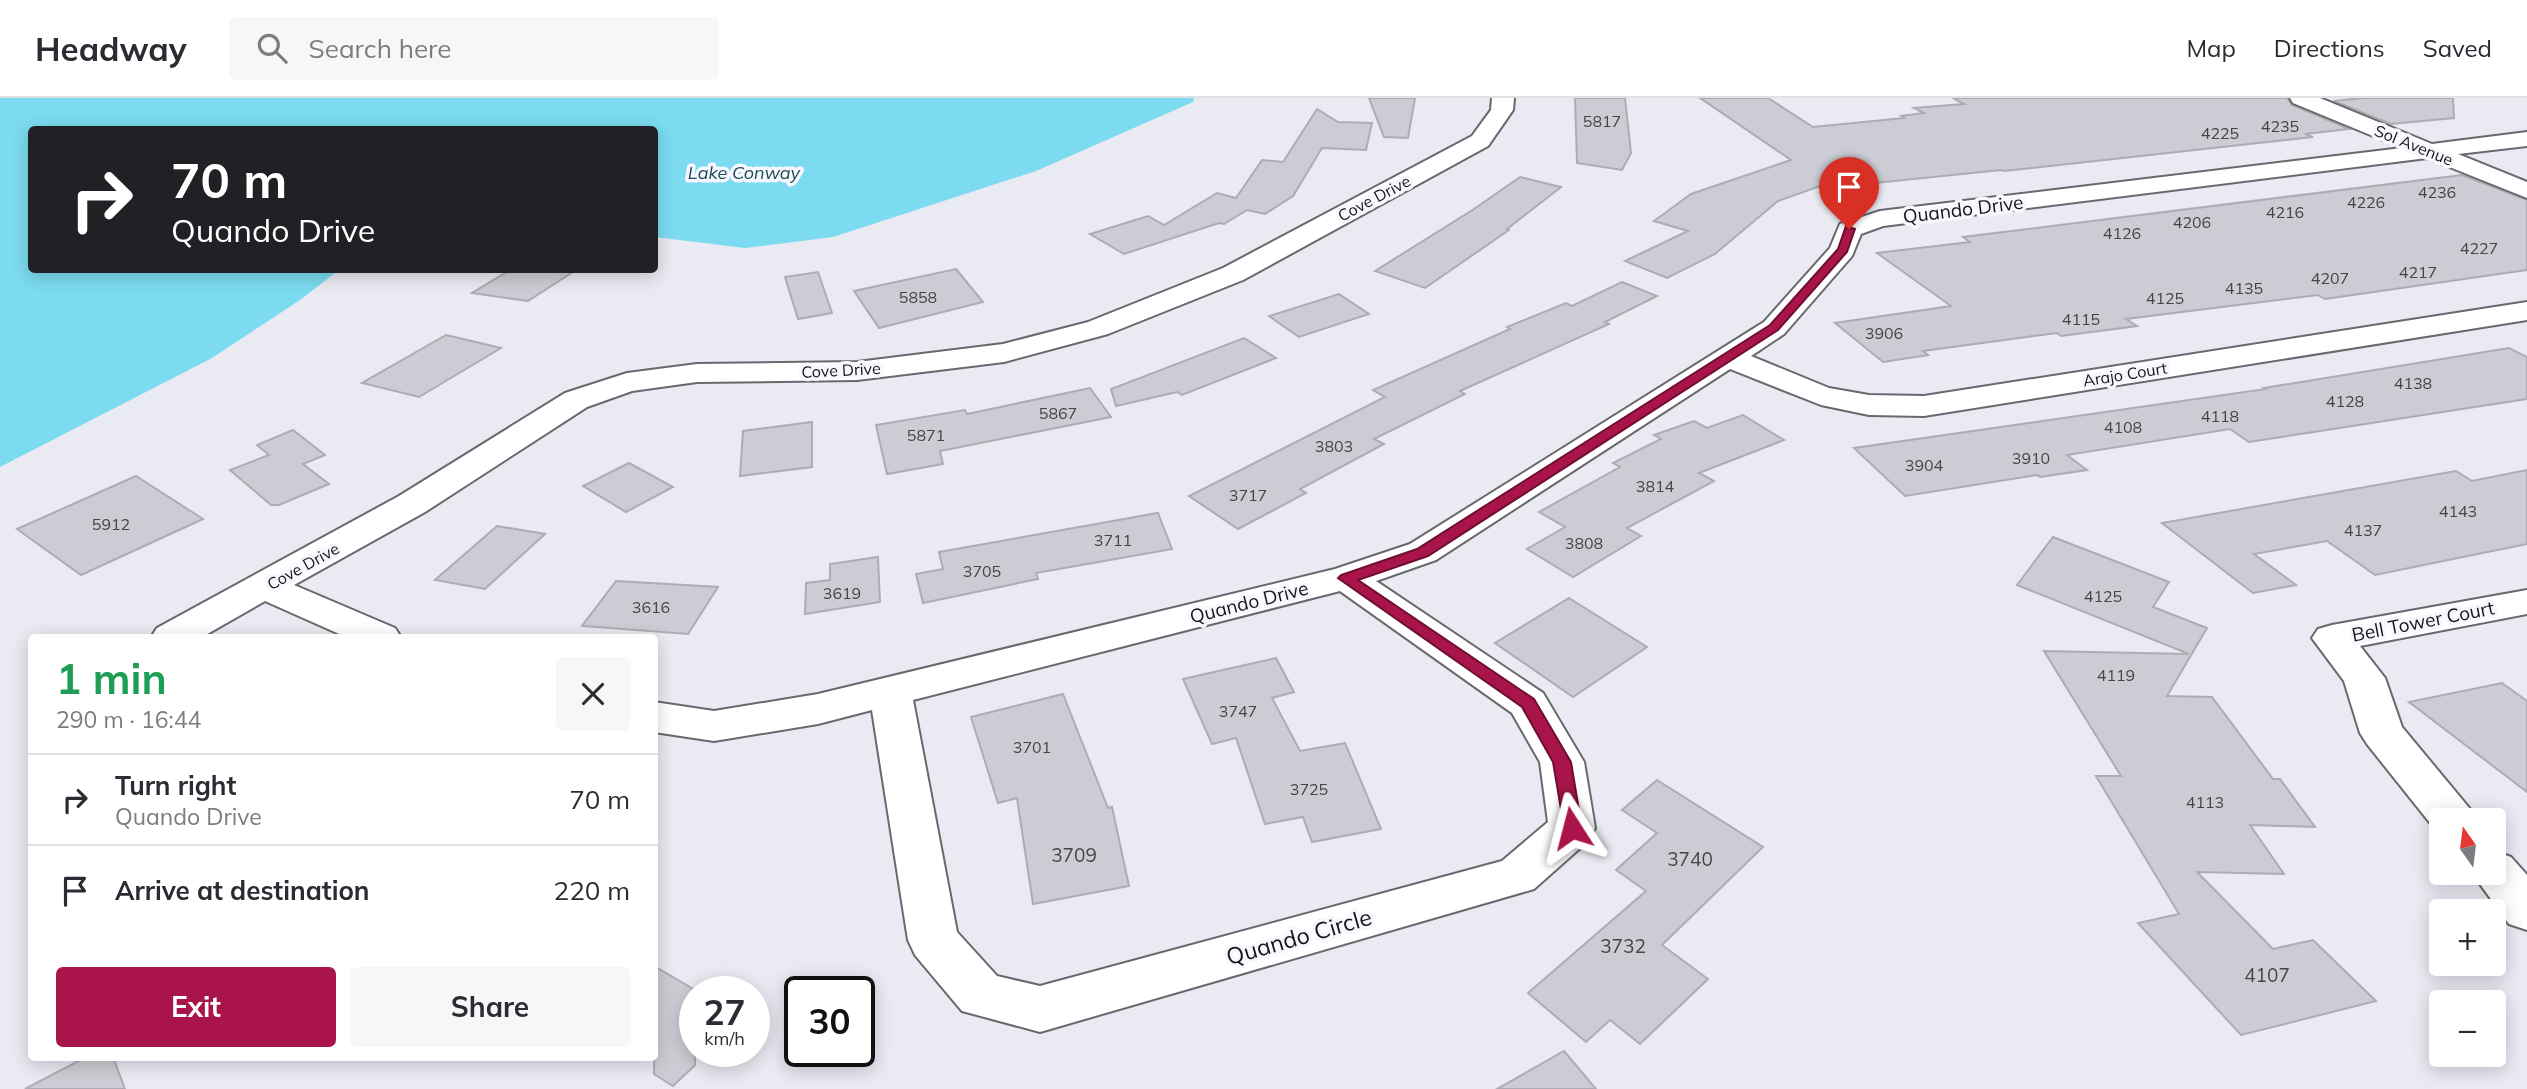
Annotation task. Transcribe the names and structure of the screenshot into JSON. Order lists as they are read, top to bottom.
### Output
{
  "streets": {
    "street": [
      "Sol Avenue",
      "Cove Drive",
      "Quando Drive",
      "Arajo Court",
      "Bell Tower Court",
      "Quando Circle"
    ]
  },
  "crossings": [
    ["Sol Avenue", "Quando Drive"],
    ["Quando Drive", "Arajo Court"],
    ["Quando Drive", "Quando Circle"]
  ],
  "water": ["Lake Conway"],
  "house_numbers": [
    "5817",
    "4235",
    "4225",
    "4236",
    "4226",
    "4216",
    "4206",
    "4126",
    "4227",
    "4217",
    "4207",
    "4135",
    "5858",
    "4125",
    "4115",
    "3906",
    "4138",
    "4128",
    "5867",
    "4118",
    "4108",
    "5871",
    "3803",
    "3910",
    "3904",
    "3814",
    "3717",
    "4143",
    "5912",
    "4137",
    "3711",
    "3808",
    "3705",
    "3619",
    "4125",
    "3616",
    "4119",
    "3747",
    "3701",
    "3725",
    "4113",
    "3709",
    "3740",
    "3732",
    "4107"
  ],
  "north": "top",
  "page": {
    "header": "Headway",
    "search": "Search here",
    "nav": ["Map", "Directions", "Saved"],
    "turn": ["70 m", "Quando Drive"],
    "heading": ["1 min", "290 m · 16:44"],
    "list": [
      {
        "name": "Turn right",
        "note": "Quando Drive",
        "value": "70 m"
      },
      {
        "name": "Arrive at destination",
        "value": "220 m"
      }
    ],
    "map_buttons": ["+", "−"],
    "buttons": ["Exit", "Share"],
    "speed": "27 km/h",
    "limit": "30"
  }
}
